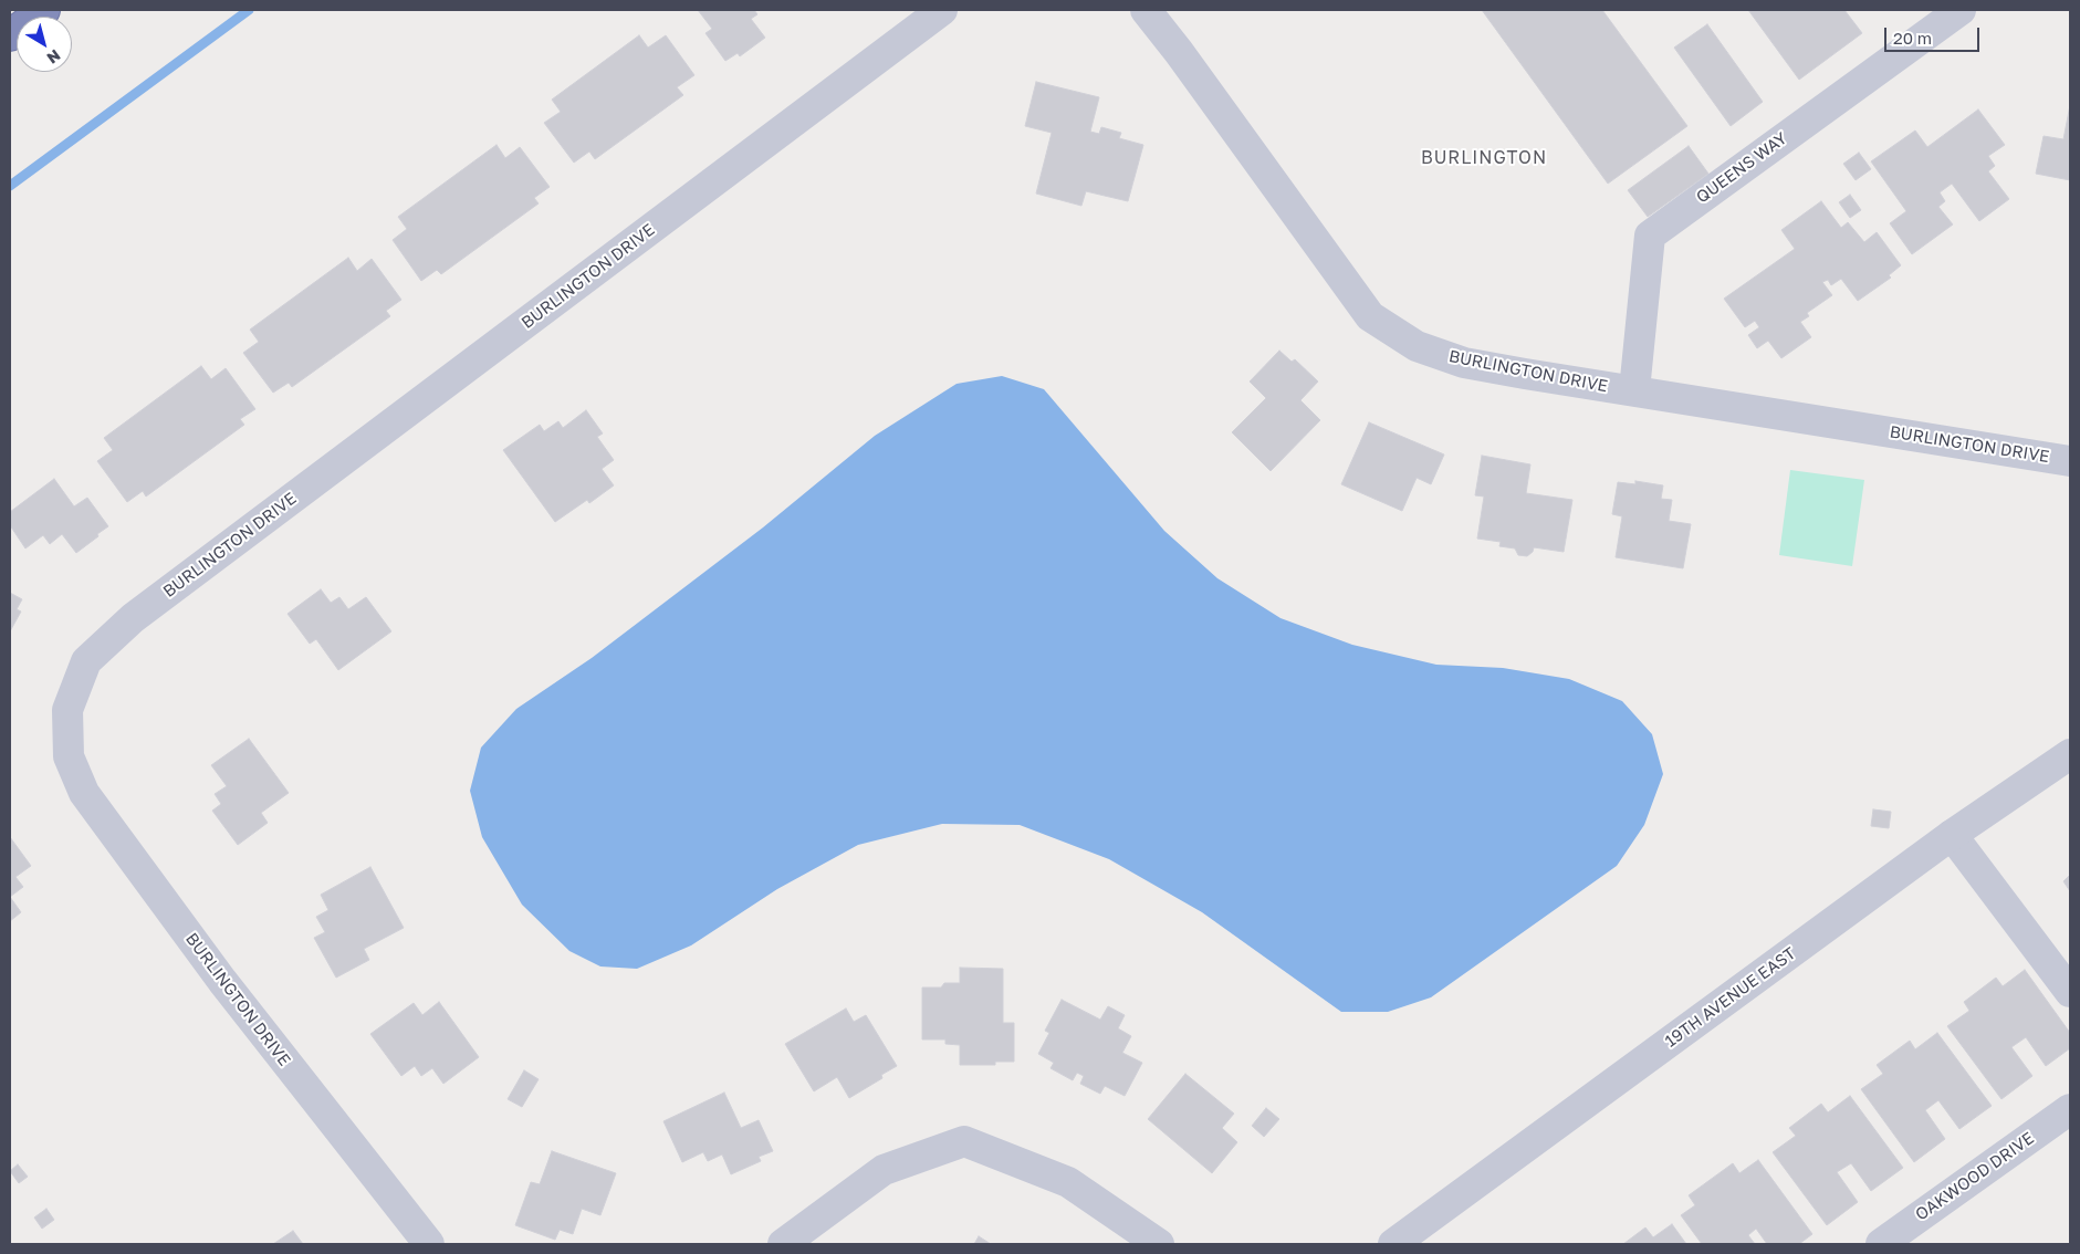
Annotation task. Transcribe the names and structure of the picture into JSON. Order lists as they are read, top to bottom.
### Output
{
  "streets": {
    "street": [
      "QUEENS WAY",
      "BURLINGTON DRIVE",
      "19TH AVENUE EAST",
      "OAKWOOD DRIVE"
    ]
  },
  "crossings": [
    ["QUEENS WAY", "BURLINGTON DRIVE"]
  ],
  "districts": ["BURLINGTON"],
  "scale_bar": "20 m",
  "north": "bottom right"
}
